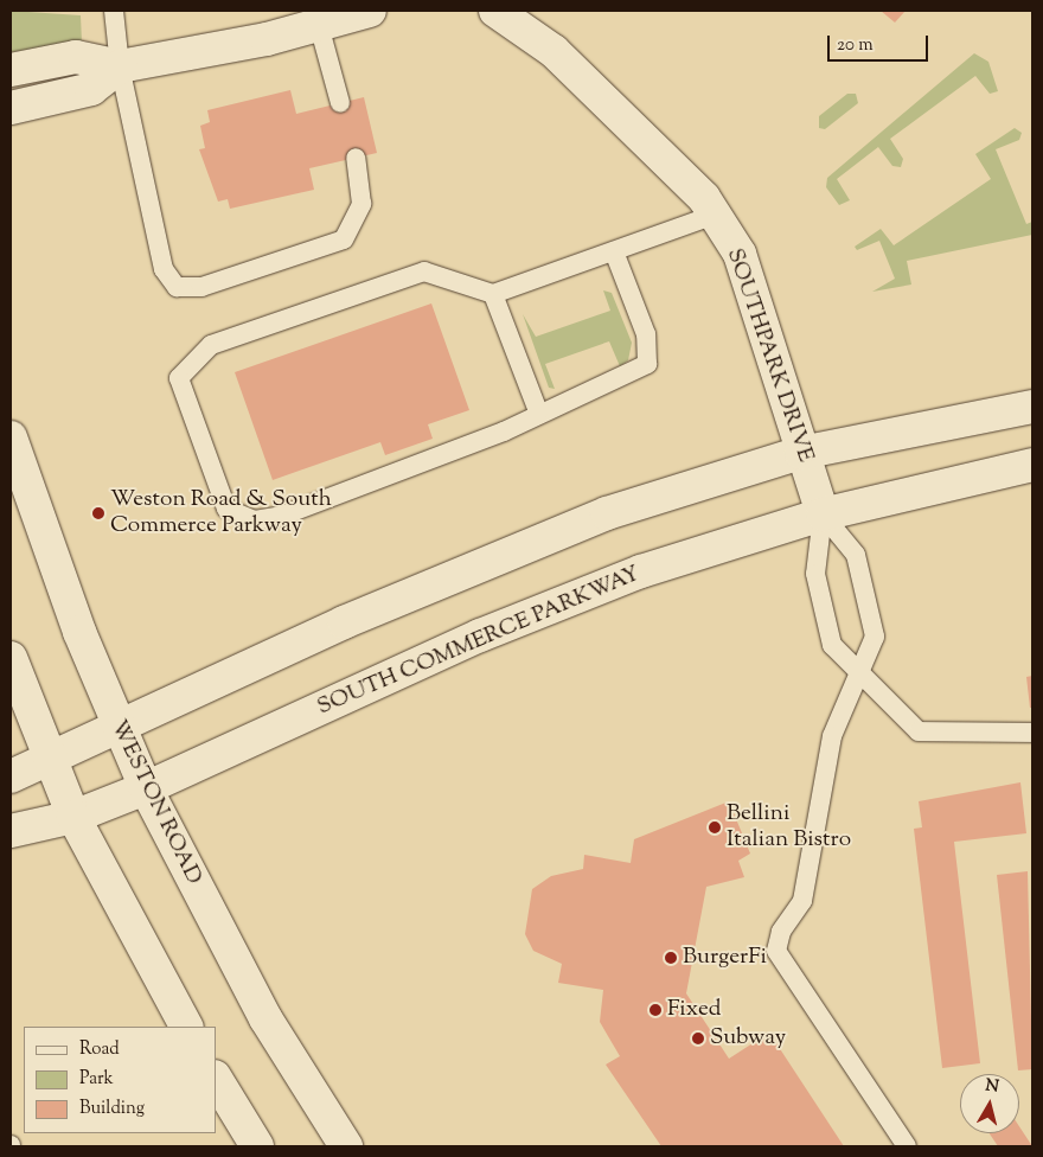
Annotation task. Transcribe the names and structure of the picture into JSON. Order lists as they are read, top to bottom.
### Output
{
  "streets": {
    "street": ["SOUTHPARK DRIVE", "SOUTH COMMERCE PARKWAY", "WESTON ROAD"]
  },
  "crossings": [
    ["SOUTHPARK DRIVE", "SOUTH COMMERCE PARKWAY"],
    ["SOUTH COMMERCE PARKWAY", "WESTON ROAD"]
  ],
  "places": [
    "Weston Road & South Commerce Parkway",
    "Bellini Italian Bistro",
    "BurgerFi",
    "Fixed",
    "Subway"
  ],
  "legend": ["Road", "Park", "Building"],
  "scale_bar": "20 m",
  "north": "top"
}
